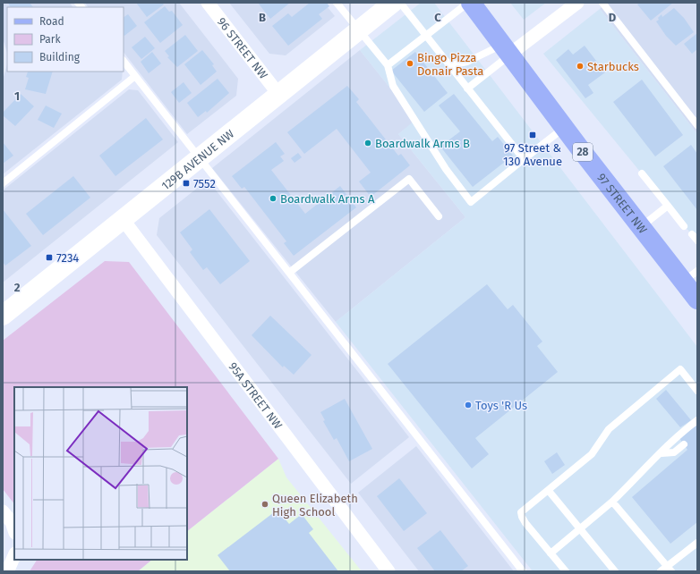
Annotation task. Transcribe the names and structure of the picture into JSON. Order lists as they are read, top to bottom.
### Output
{
  "streets": {
    "main road": ["28", "97 STREET NW"],
    "street": ["96 STREET NW", "129B AVENUE NW", "95A STREET NW"]
  },
  "crossings": [
    ["96 STREET NW", "129B AVENUE NW"],
    ["129B AVENUE NW", "95A STREET NW"]
  ],
  "places": {
    "other": [
      "Bingo Pizza Donair Pasta",
      "Starbucks",
      "Boardwalk Arms B",
      "Boardwalk Arms A",
      "Toys 'R Us",
      "Queen Elizabeth High School"
    ],
    "transit": ["97 Street & 130 Avenue", "7552", "7234"]
  },
  "legend": ["Road", "Park", "Building"],
  "grid": {
    "columns": ["B", "C", "D"],
    "rows": ["1", "2"]
  }
}
